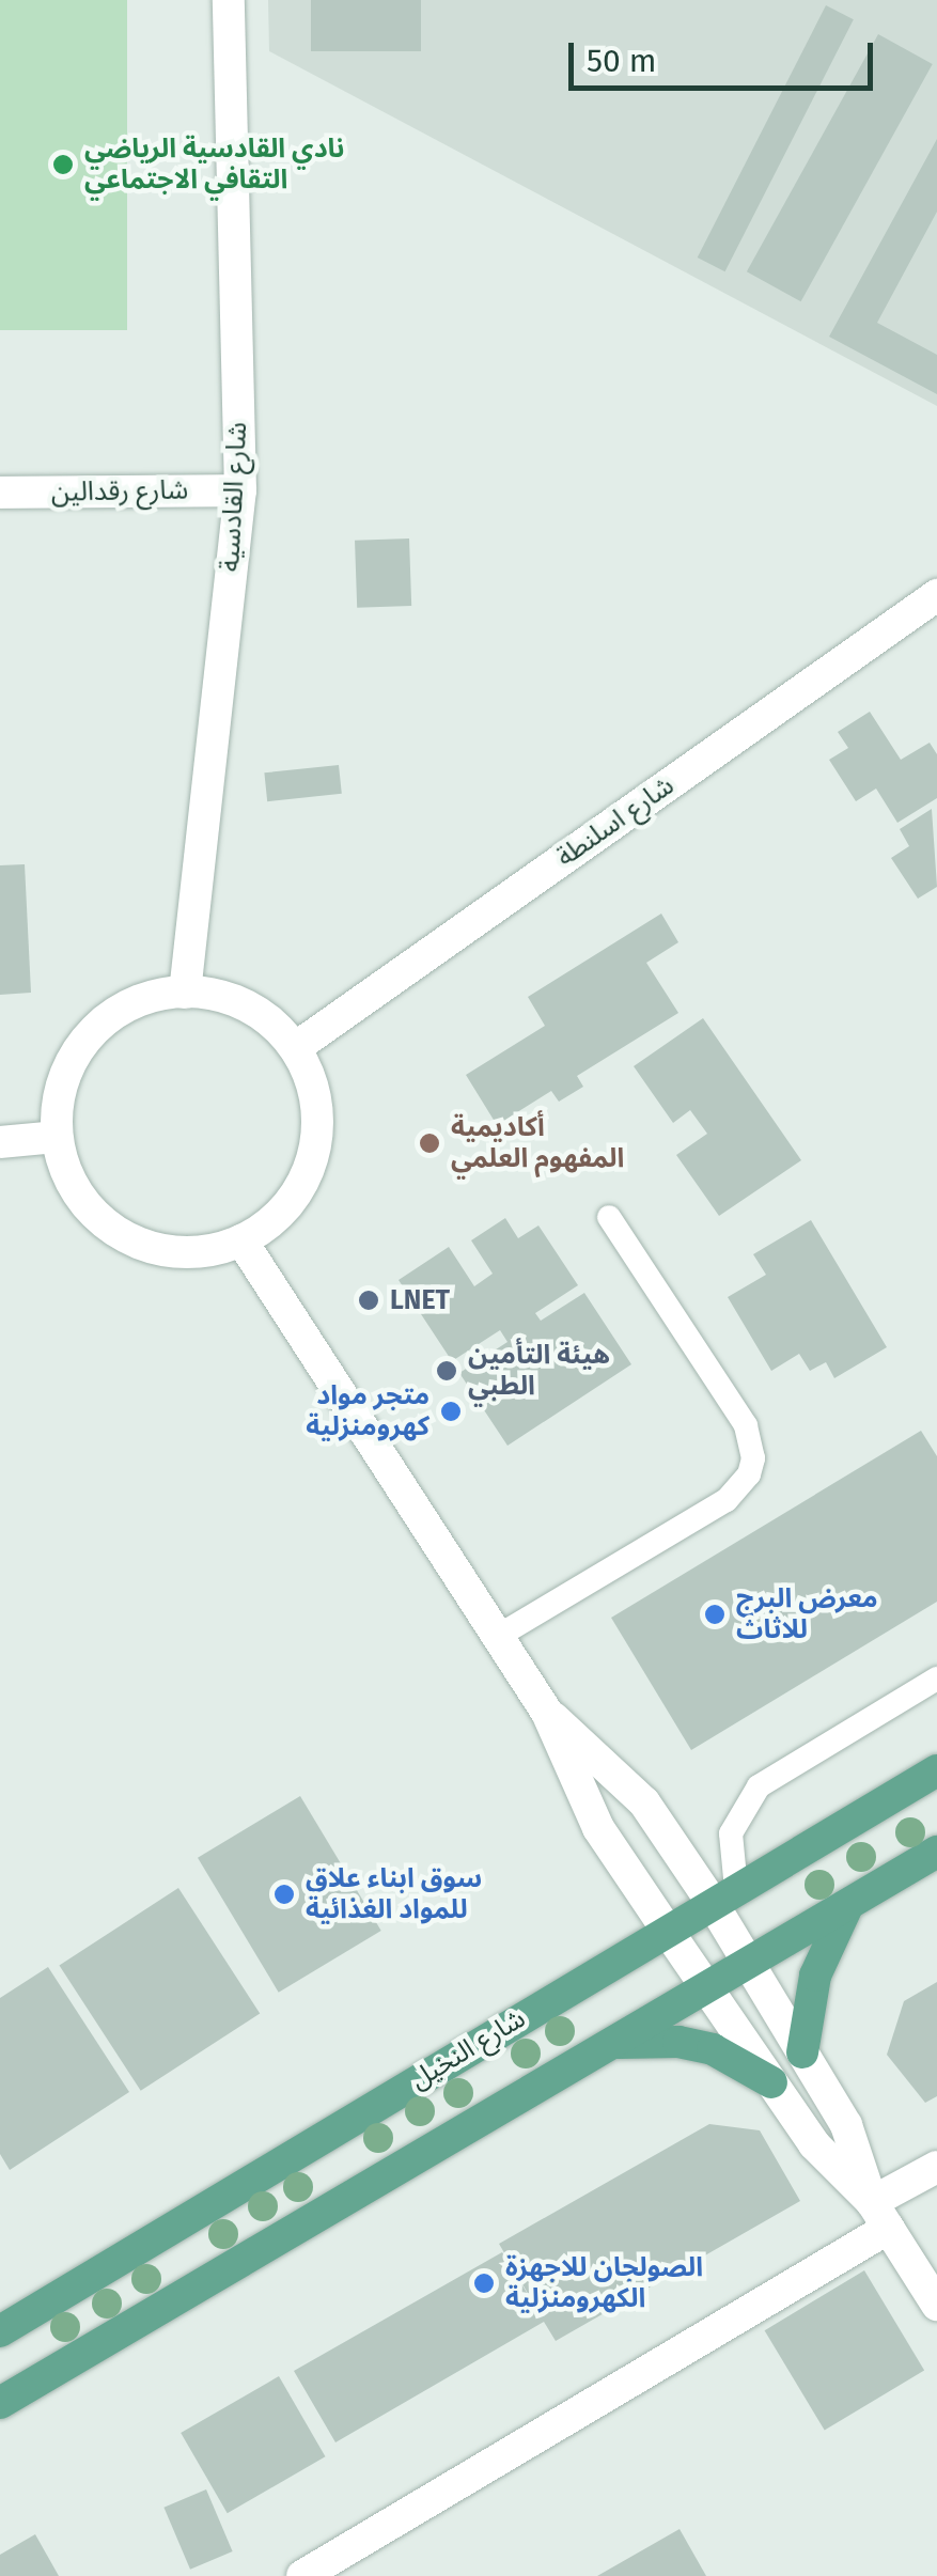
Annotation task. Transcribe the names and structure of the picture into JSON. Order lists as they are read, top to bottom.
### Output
{
  "streets": {
    "main road": ["شارع النخيل"],
    "street": ["شارع رقدالين", "شارع القادسية", "شارع اسلنطة"]
  },
  "crossings": [
    ["شارع رقدالين", "شارع القادسية"],
    ["شارع القادسية", "شارع اسلنطة"]
  ],
  "places": [
    "نادي القادسية الرياضي التقافي الاجتماعي",
    "أكاديمية المفهوم العلمي",
    "LNET",
    "هيئة التأمين الطبي",
    "متجر مواد كهرومنزلية",
    "معرض البرج للاثاث",
    "سوق ابناء علاق للمواد الغذائية",
    "الصولجان للاجهزة الكهرومنزلية"
  ],
  "scale_bar": "50 m"
}
